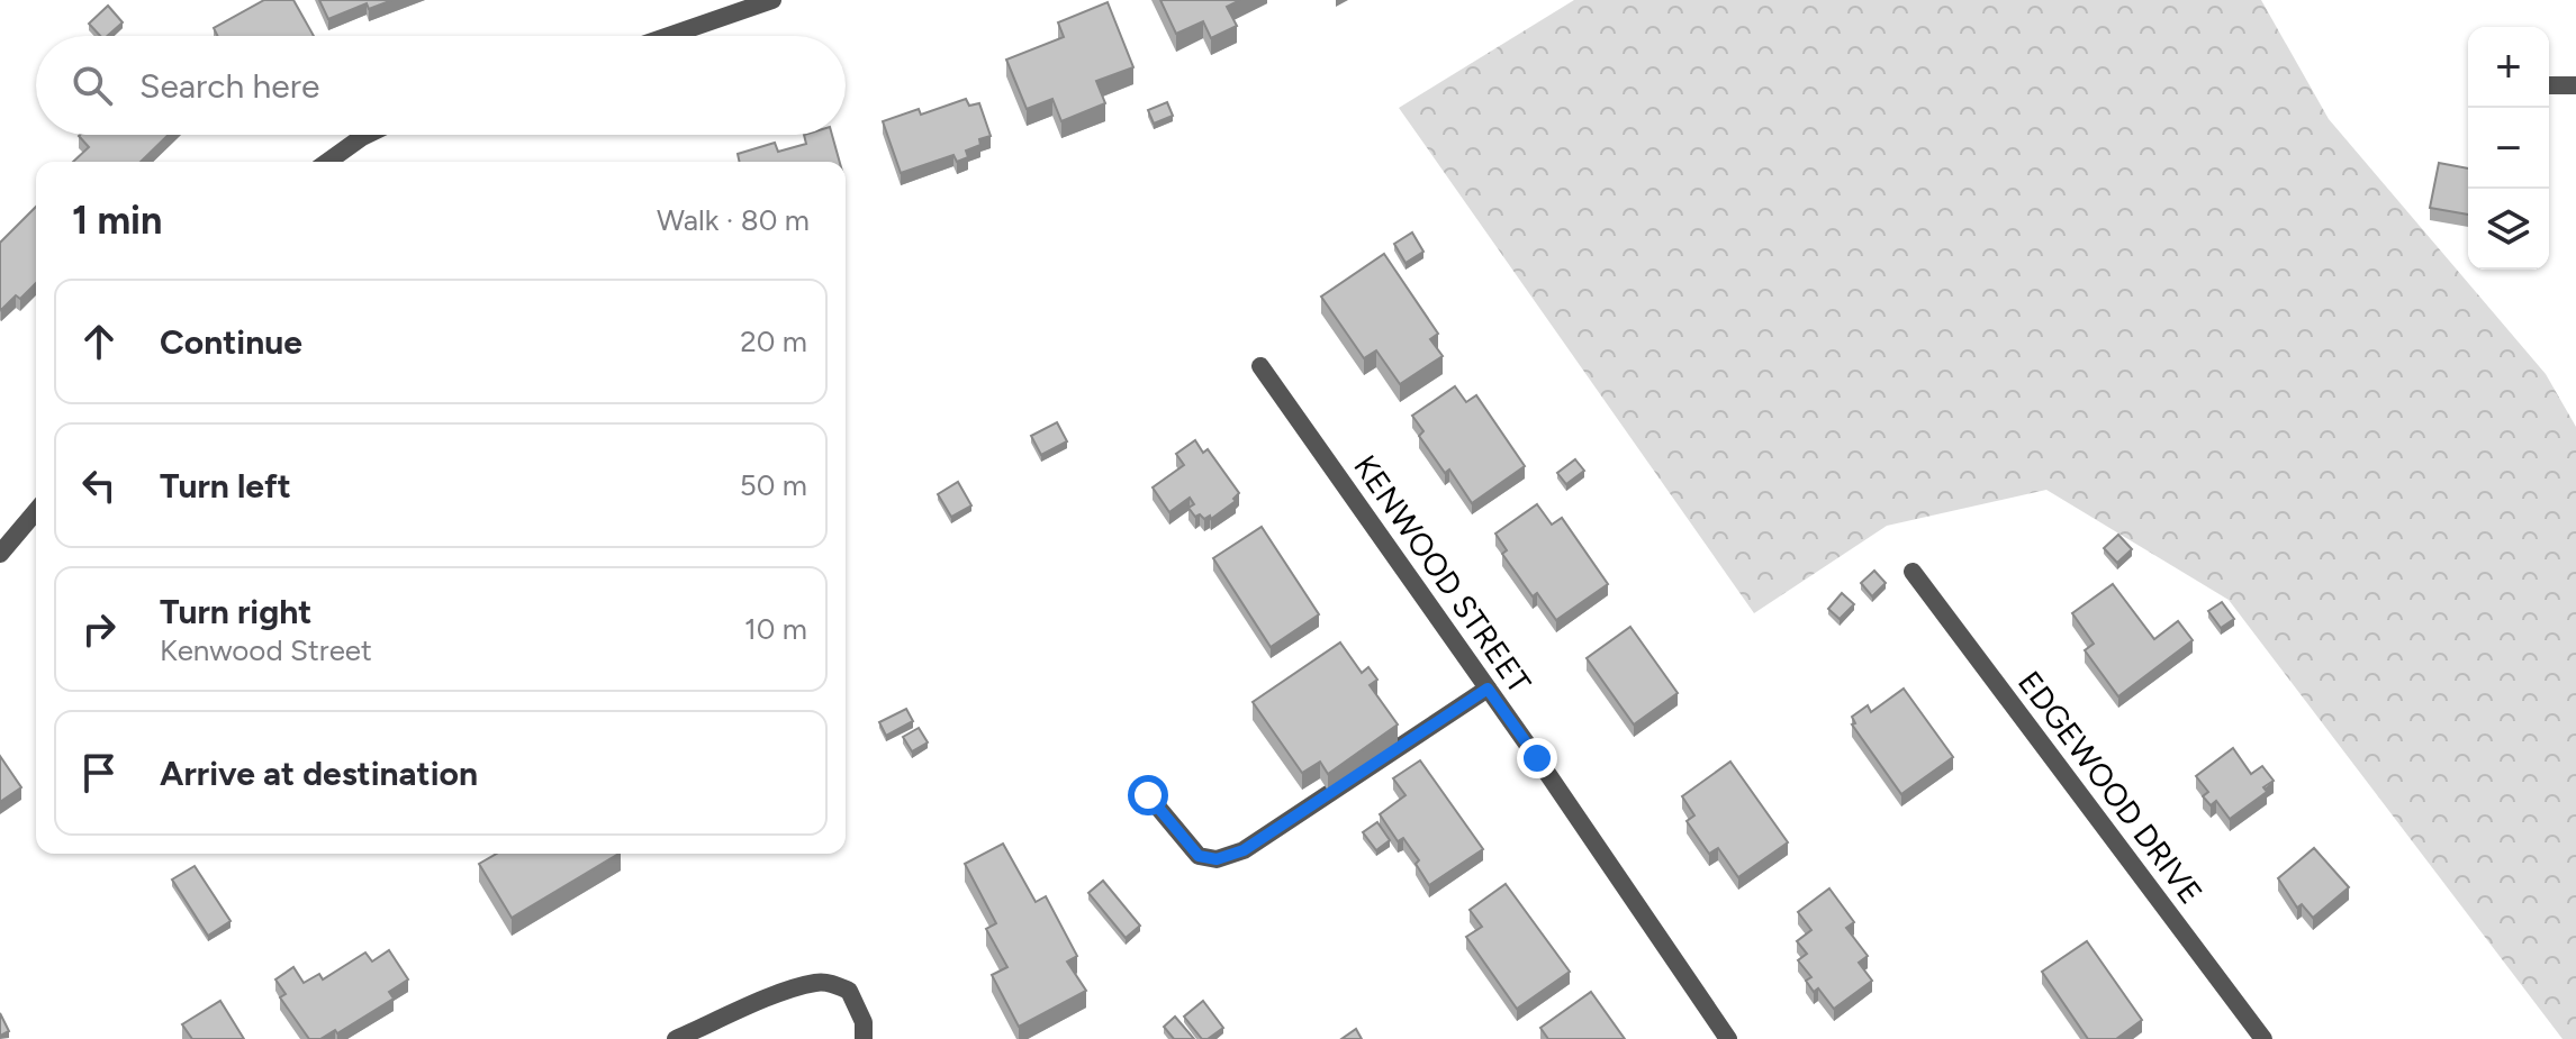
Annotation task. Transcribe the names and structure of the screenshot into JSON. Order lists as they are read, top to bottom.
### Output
{
  "streets": {
    "street": ["KENWOOD STREET", "EDGEWOOD DRIVE"]
  },
  "page": {
    "map_buttons": ["+", "−"],
    "search": "Search here",
    "heading": ["1 min", "Walk · 80 m"],
    "list": [
      ["Continue", "20 m"],
      ["Turn left", "50 m"],
      ["Turn right", "Kenwood Street", "10 m"],
      "Arrive at destination"
    ]
  }
}
